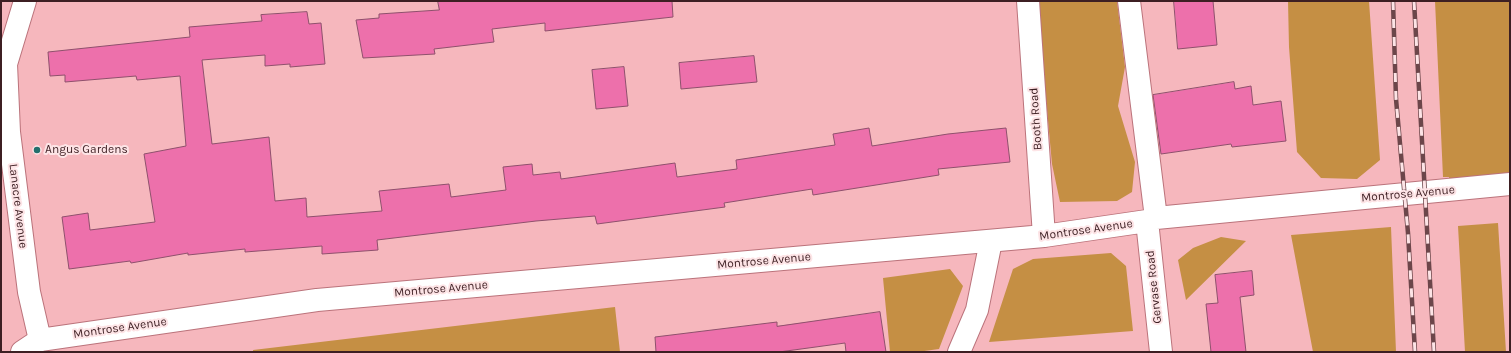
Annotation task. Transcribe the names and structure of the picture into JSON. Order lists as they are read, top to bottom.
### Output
{
  "streets": {
    "street": [
      "Booth Road",
      "Montrose Avenue",
      "Lanacre Avenue",
      "Gervase Road"
    ]
  },
  "crossings": [
    ["Booth Road", "Montrose Avenue"],
    ["Montrose Avenue", "Lanacre Avenue"],
    ["Montrose Avenue", "Gervase Road"]
  ],
  "places": ["Angus Gardens"]
}
